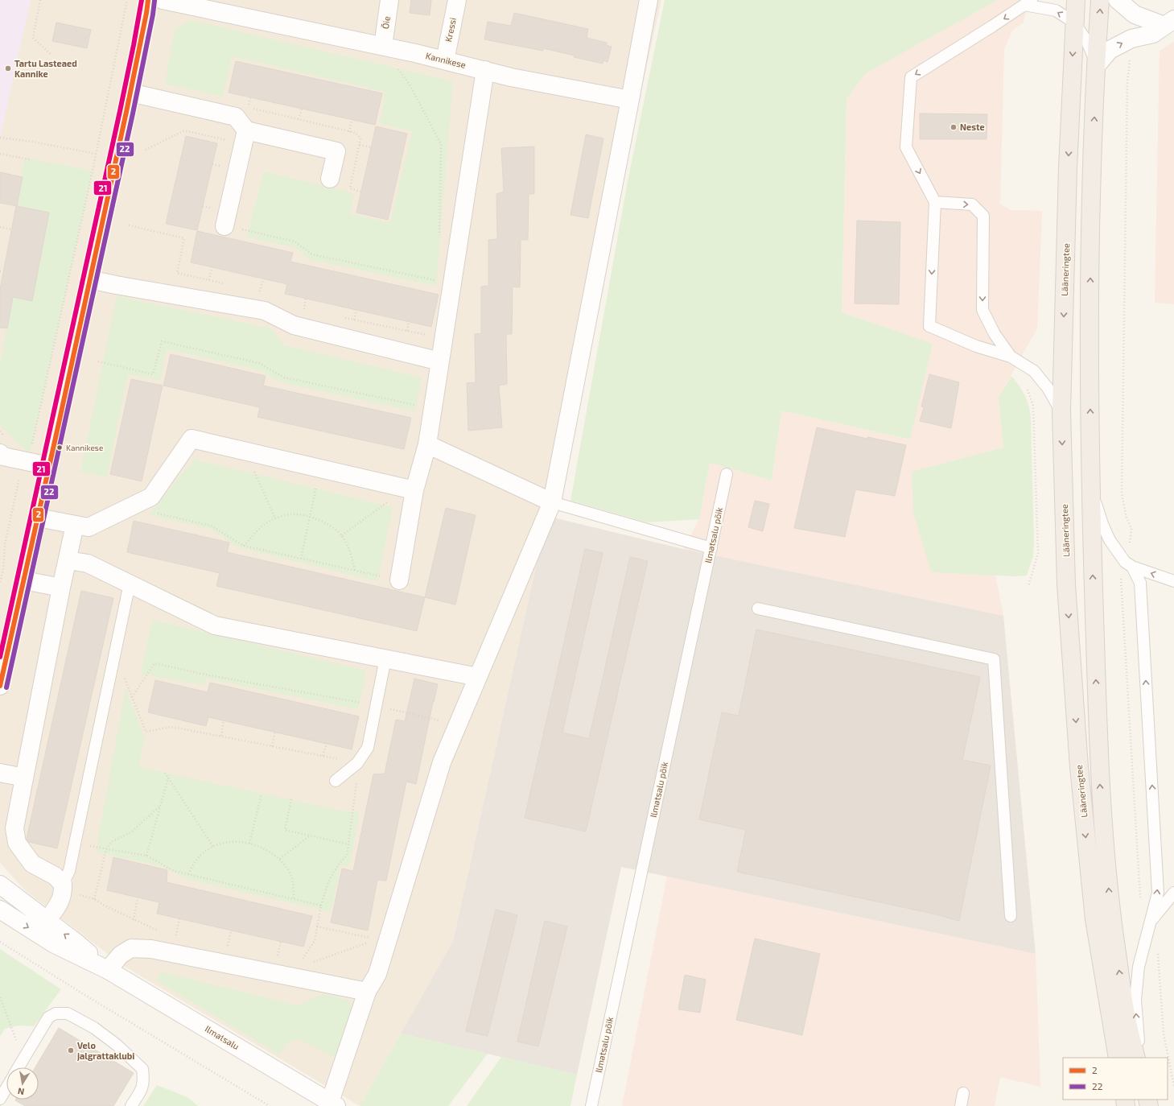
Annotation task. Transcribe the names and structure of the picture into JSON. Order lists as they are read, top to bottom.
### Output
{
  "streets": {
    "highway": ["Lääneringtee"],
    "street": [
      "Õie",
      "Kressi",
      "Kannikese",
      "Ilmatsalu"
    ],
    "lane": ["Ilmatsalu põik"]
  },
  "crossings": [
    ["Õie", "Kannikese"],
    ["Kressi", "Kannikese"]
  ],
  "places": [
    "Tartu Lasteaed Kannike",
    "Neste",
    "Kannikese",
    "Velo jalgrattaklubi"
  ],
  "lines": ["transit line 2", "transit line 21", "transit line 22"],
  "legend": ["2", "22"],
  "north": "bottom"
}
